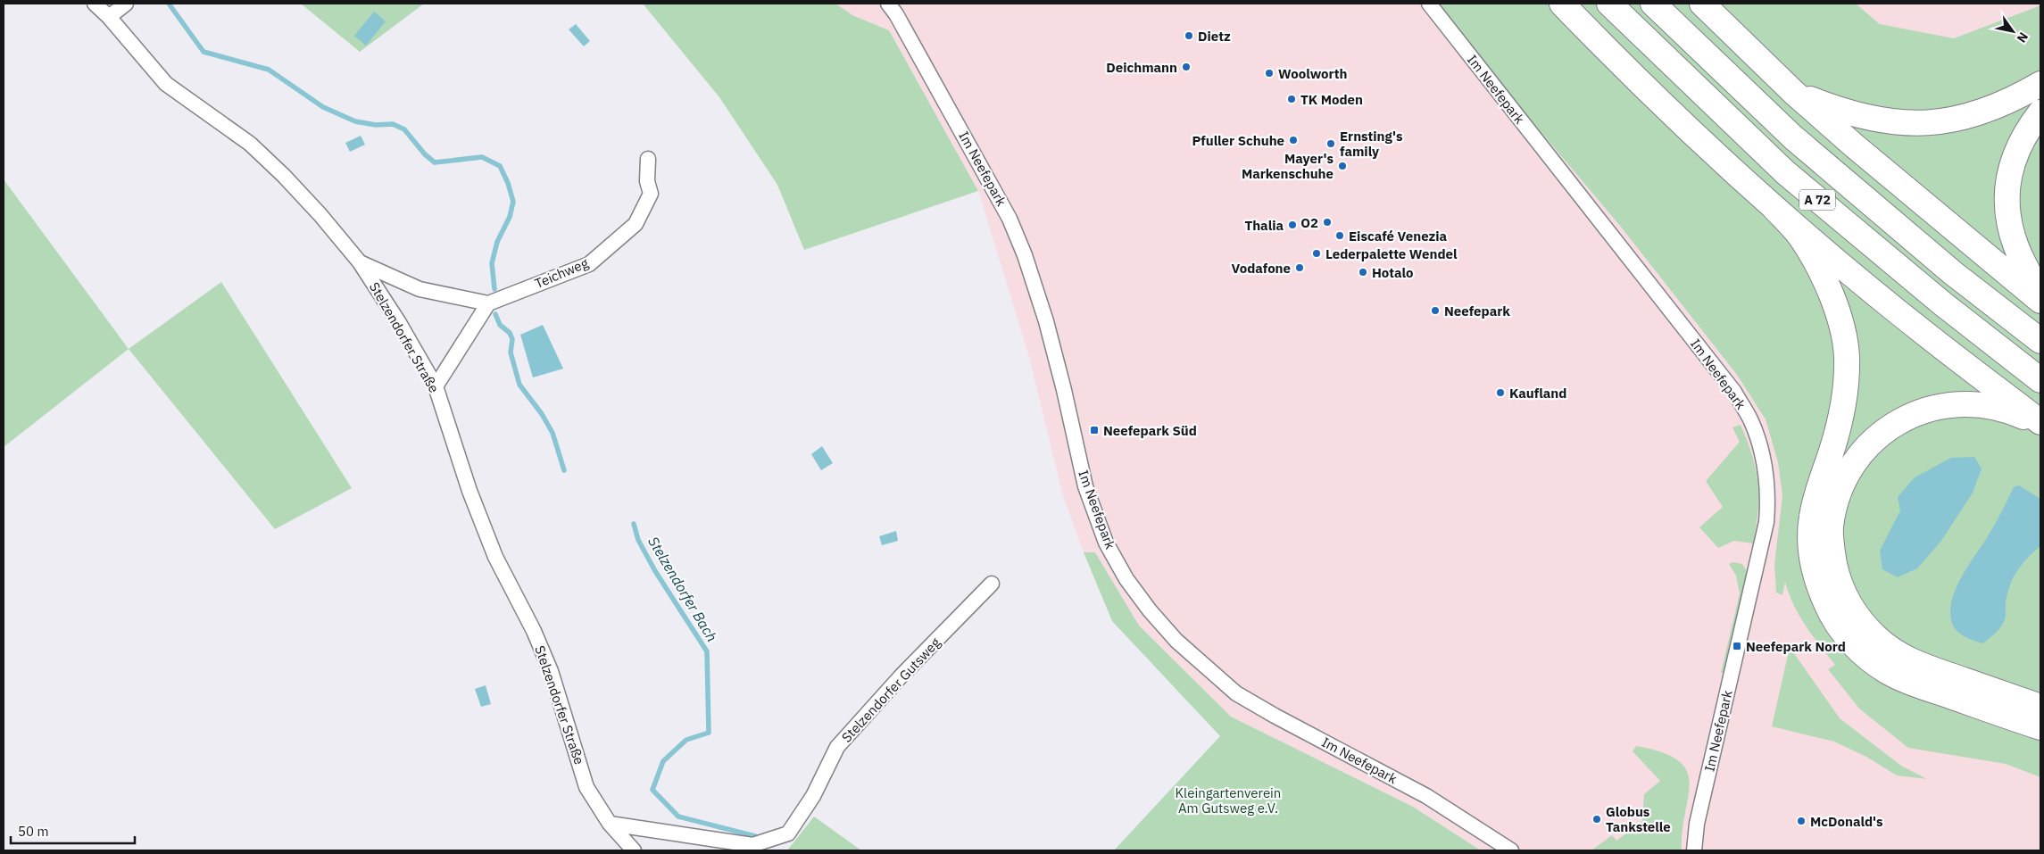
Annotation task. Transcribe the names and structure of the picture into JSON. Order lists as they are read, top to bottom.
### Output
{
  "streets": {
    "highway": ["A 72"],
    "street": [
      "Im Neefepark",
      "Teichweg",
      "Stelzendorfer Straße",
      "Stelzendorfer Gutsweg"
    ]
  },
  "crossings": [
    ["Stelzendorfer Straße", "Stelzendorfer Gutsweg"]
  ],
  "water": ["Stelzendorfer Bach"],
  "parks": ["Kleingartenverein Am Gutsweg e.V."],
  "places": {
    "other": [
      "Dietz",
      "Deichmann",
      "Woolworth",
      "TK Moden",
      "Pfuller Schuhe",
      "Ernsting's family",
      "Mayer's Markenschuhe",
      "O2",
      "Thalia",
      "Eiscafé Venezia",
      "Lederpalette Wendel",
      "Vodafone",
      "Hotalo",
      "Neefepark",
      "Kaufland",
      "Globus Tankstelle",
      "McDonald's"
    ],
    "transit": ["Neefepark Süd", "Neefepark Nord"]
  },
  "scale_bar": "50 m",
  "north": "bottom right"
}
